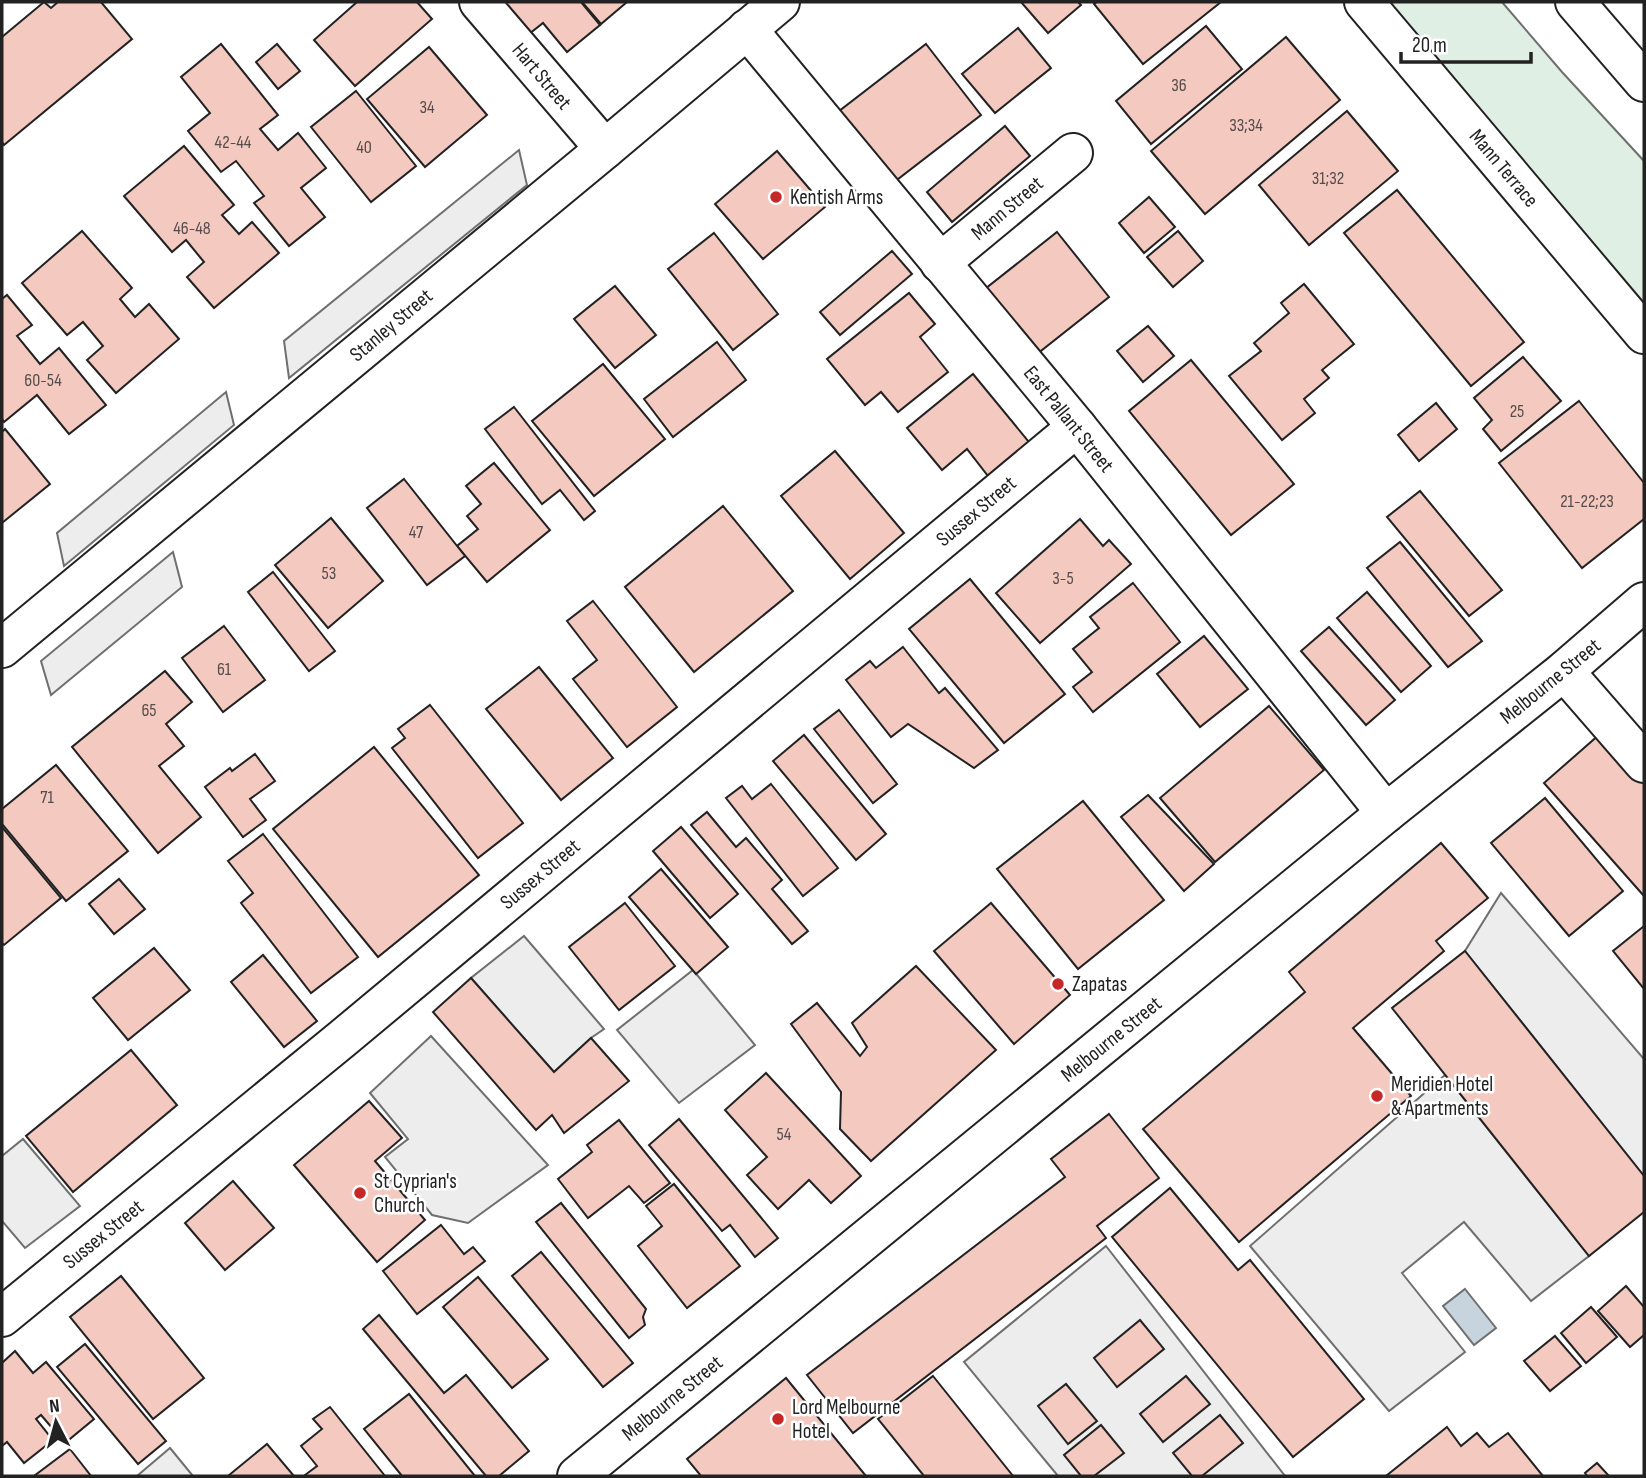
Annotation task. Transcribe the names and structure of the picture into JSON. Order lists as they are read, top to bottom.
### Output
{
  "streets": {
    "main road": [
      "Hart Street",
      "Mann Terrace",
      "Mann Street",
      "Stanley Street",
      "East Pallant Street",
      "Sussex Street",
      "Melbourne Street"
    ]
  },
  "crossings": [
    ["Hart Street", "Stanley Street"],
    ["Mann Street", "East Pallant Street"],
    ["Stanley Street", "East Pallant Street"],
    ["East Pallant Street", "Sussex Street"],
    ["East Pallant Street", "Melbourne Street"]
  ],
  "places": [
    "Kentish Arms",
    "Zapatas",
    "Meridien Hotel & Apartments",
    "St Cyprian's Church",
    "Lord Melbourne Hotel"
  ],
  "house_numbers": [
    "36",
    "34",
    "33;34",
    "42-44",
    "40",
    "31;32",
    "46-48",
    "60-54",
    "25",
    "21-22;23",
    "47",
    "53",
    "3-5",
    "61",
    "65",
    "71",
    "54"
  ],
  "scale_bar": "20 m",
  "north": "top"
}
